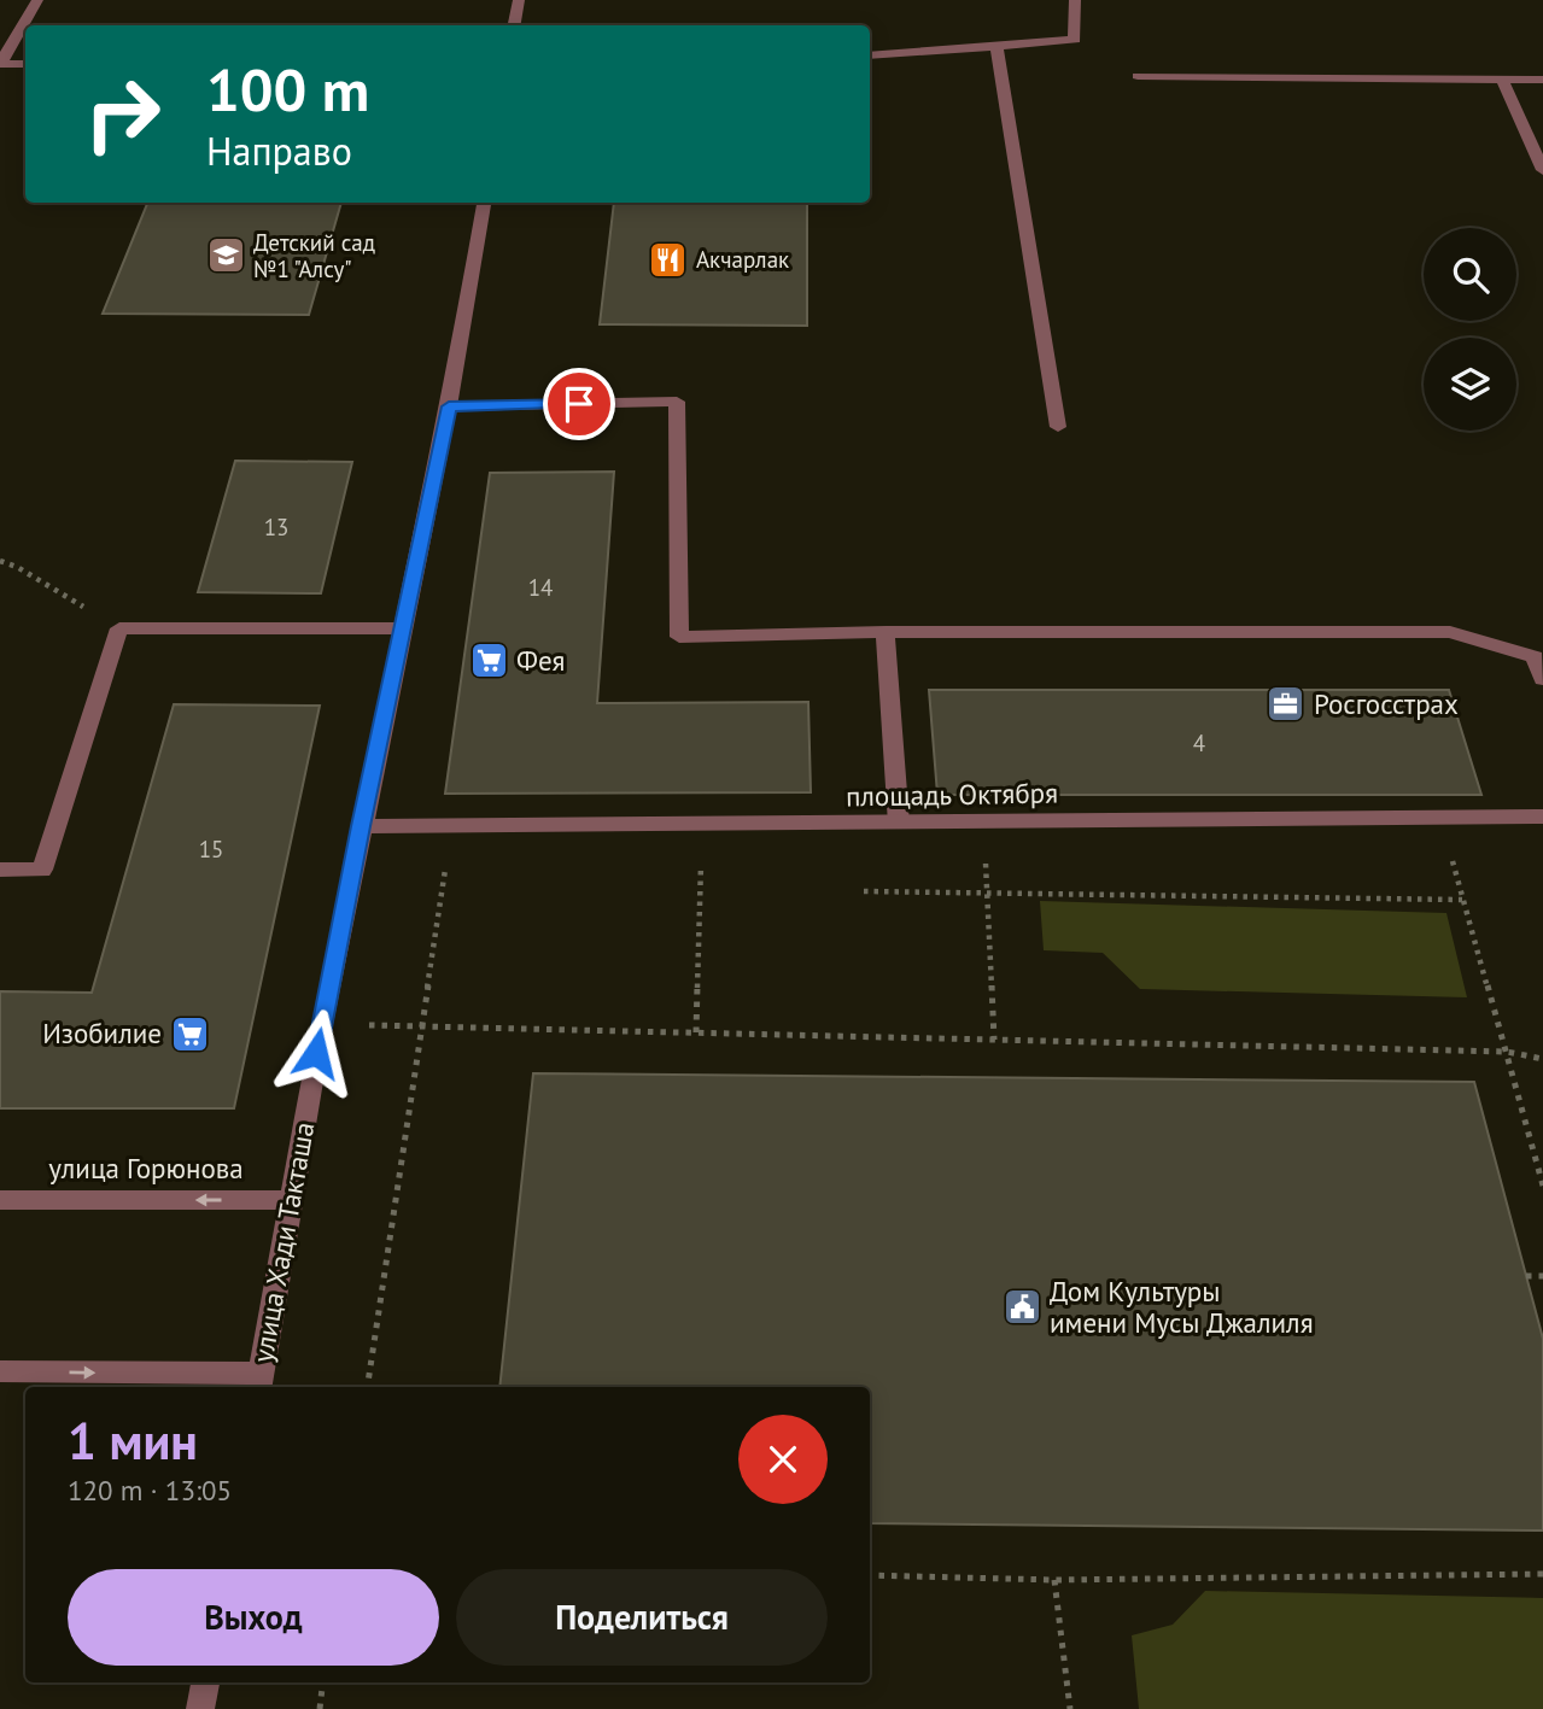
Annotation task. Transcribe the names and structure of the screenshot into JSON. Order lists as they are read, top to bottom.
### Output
{
  "streets": {
    "street": ["площадь Октября", "улица Горюнова", "улица Хади Такташа"]
  },
  "crossings": [
    ["площадь Октября", "улица Хади Такташа"],
    ["улица Горюнова", "улица Хади Такташа"]
  ],
  "places": {
    "school or university": ["Детский сад №1 \"Алсу\""],
    "restaurant": ["Акчарлак"],
    "supermarket": ["Фея", "Изобилие"],
    "office": ["Росгосстрах"],
    "public building": ["Дом Культуры имени Мусы Джалиля"]
  },
  "house_numbers": [
    "13",
    "14",
    "4",
    "15"
  ],
  "page": {
    "turn": ["100 m", "Направо"],
    "heading": ["1 мин", "120 m · 13:05"],
    "buttons": ["Выход", "Поделиться"]
  }
}
